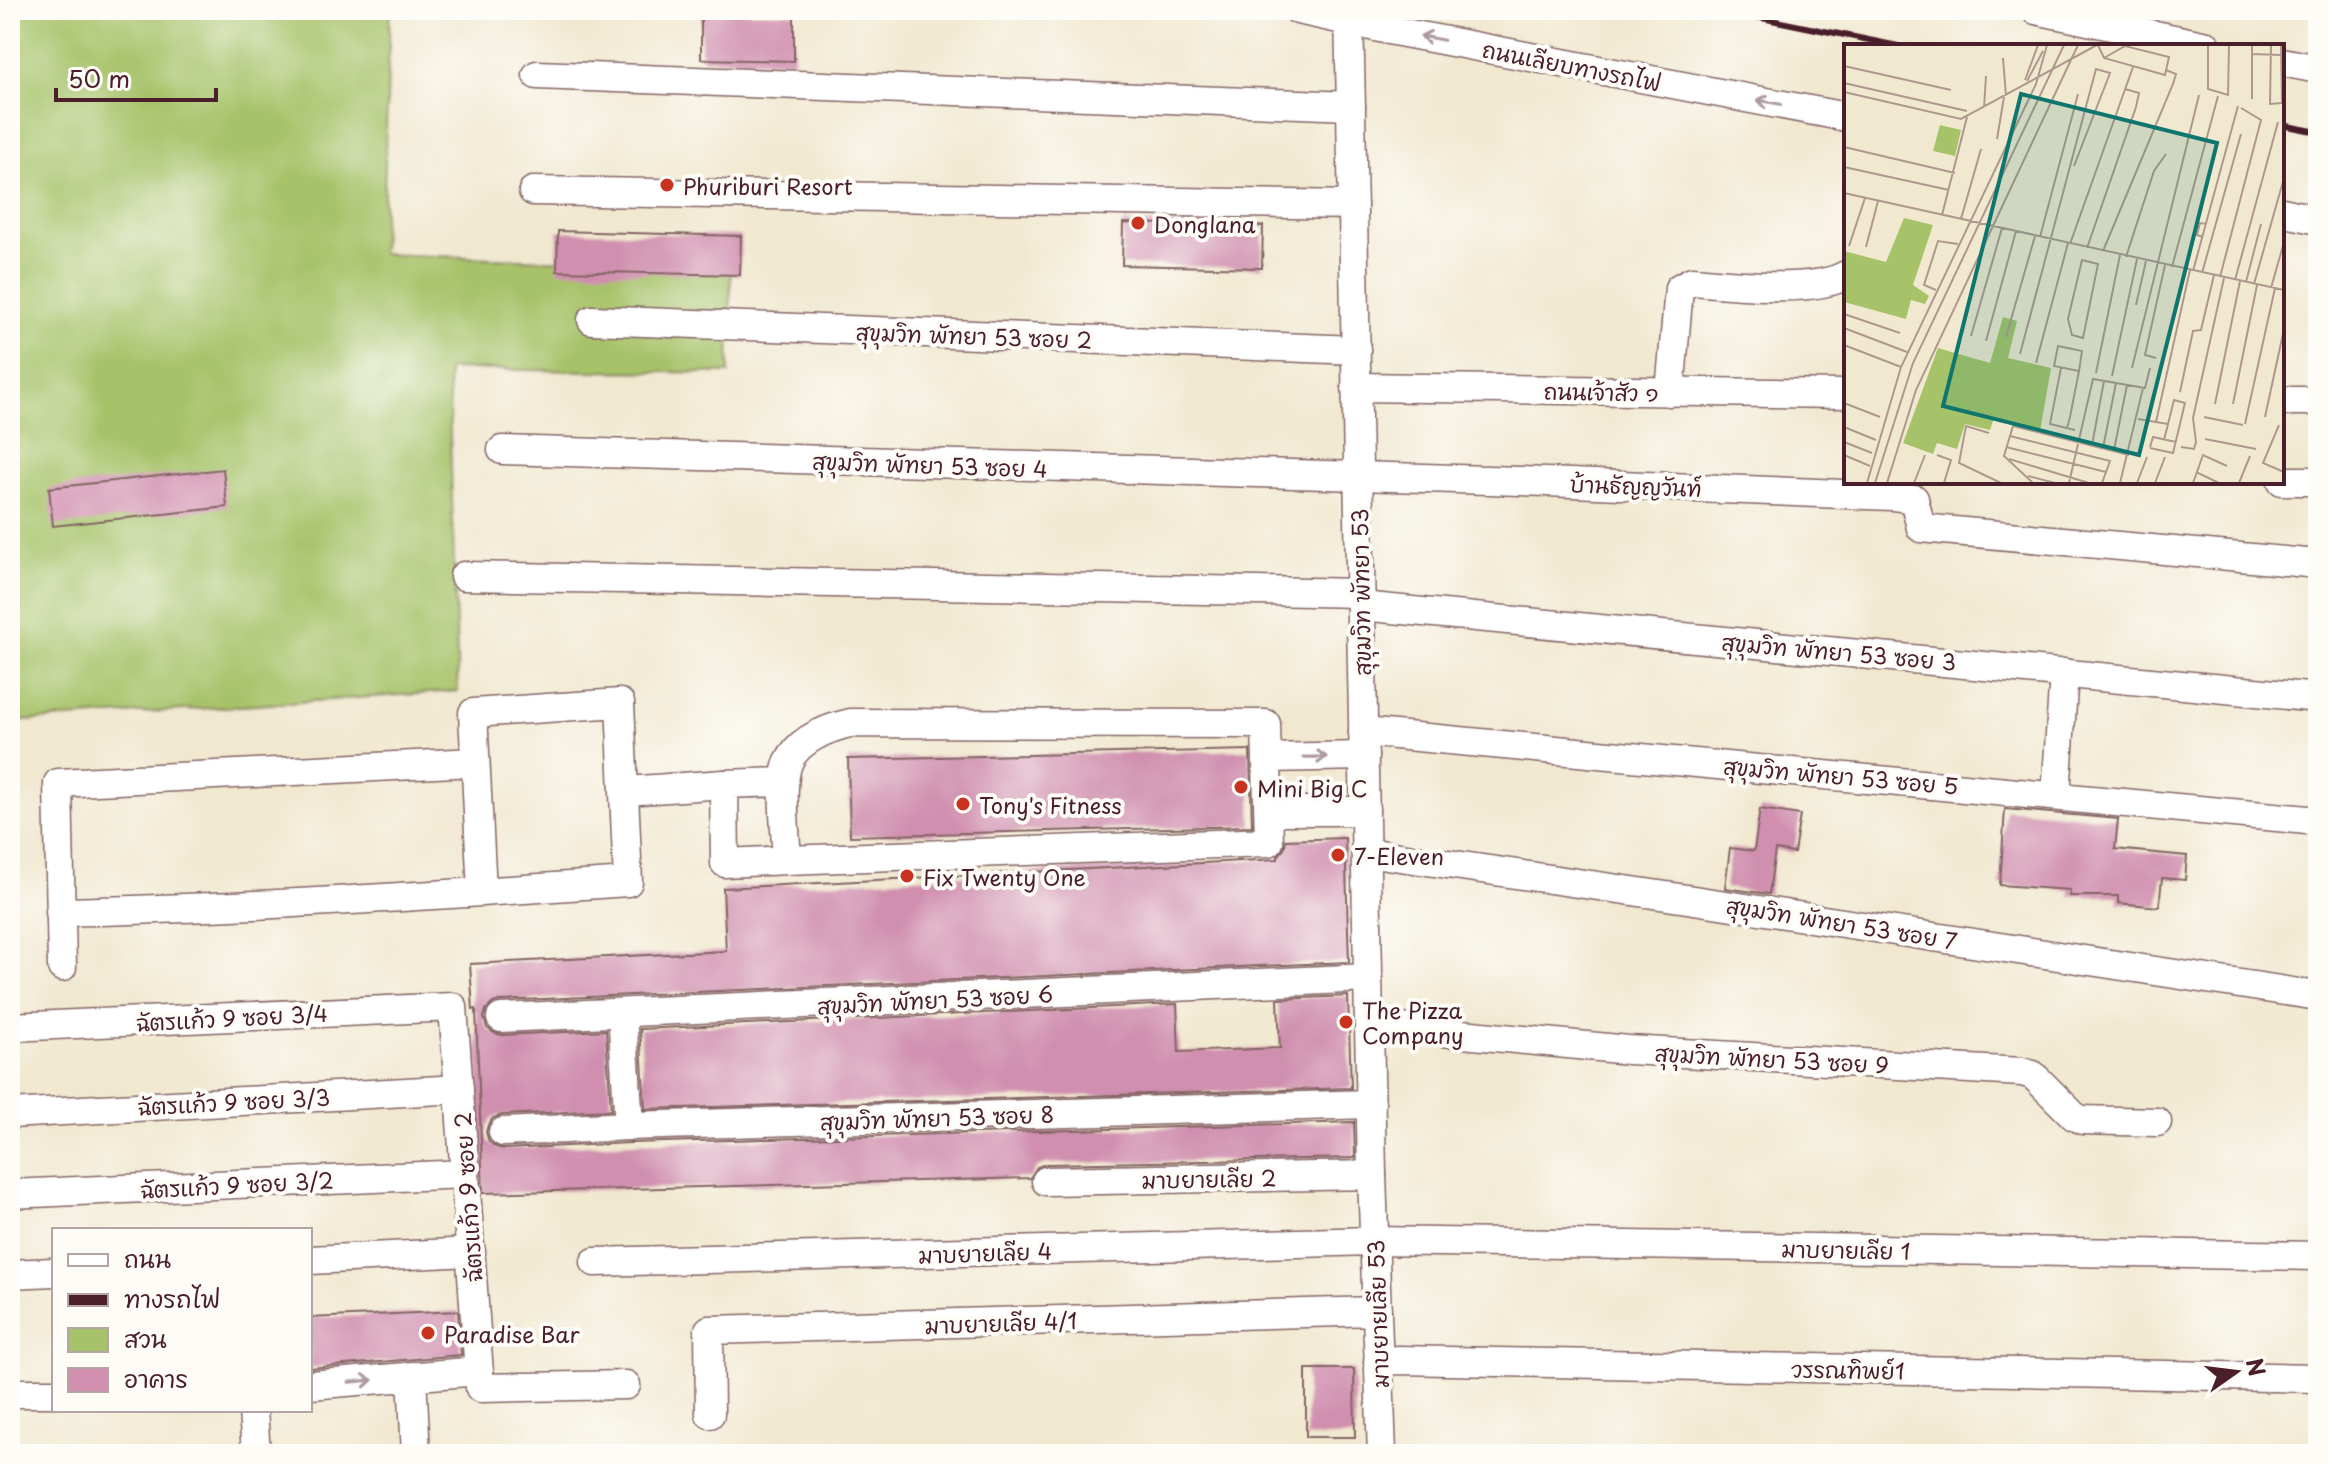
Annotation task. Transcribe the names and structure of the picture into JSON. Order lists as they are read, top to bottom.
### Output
{
  "streets": {
    "street": [
      "ถนนเลียบทางรถไฟ",
      "สุขุมวิท พัทยา 53 ซอย 2",
      "ถนนเจ้าสัว ๑",
      "สุขุมวิท พัทยา 53 ซอย 4",
      "บ้านธัญญวันท์",
      "สุขุมวิท พัทยา 53",
      "สุขุมวิท พัทยา 53 ซอย 3",
      "สุขุมวิท พัทยา 53 ซอย 5",
      "สุขุมวิท พัทยา 53 ซอย 7",
      "สุขุมวิท พัทยา 53 ซอย 6",
      "ฉัตรแก้ว 9 ซอย 3/4",
      "สุขุมวิท พัทยา 53 ซอย 9",
      "ฉัตรแก้ว 9 ซอย 3/3",
      "สุขุมวิท พัทยา 53 ซอย 8",
      "มาบยายเลีย 2",
      "ฉัตรแก้ว 9 ซอย 3/2",
      "ฉัตรแก้ว 9 ซอย 2",
      "มาบยายเลีย 1",
      "มาบยายเลีย 4",
      "มาบยายเลีย 53",
      "มาบยายเลีย 4/1",
      "วรรณทิพย์1"
    ]
  },
  "crossings": [
    ["ถนนเลียบทางรถไฟ", "สุขุมวิท พัทยา 53"],
    ["สุขุมวิท พัทยา 53 ซอย 2", "สุขุมวิท พัทยา 53"],
    ["ถนนเจ้าสัว ๑", "สุขุมวิท พัทยา 53"],
    ["สุขุมวิท พัทยา 53 ซอย 4", "บ้านธัญญวันท์"],
    ["สุขุมวิท พัทยา 53 ซอย 4", "สุขุมวิท พัทยา 53"],
    ["บ้านธัญญวันท์", "สุขุมวิท พัทยา 53"],
    ["สุขุมวิท พัทยา 53", "สุขุมวิท พัทยา 53 ซอย 3"],
    ["สุขุมวิท พัทยา 53", "สุขุมวิท พัทยา 53 ซอย 5"],
    ["สุขุมวิท พัทยา 53", "สุขุมวิท พัทยา 53 ซอย 7"],
    ["สุขุมวิท พัทยา 53", "สุขุมวิท พัทยา 53 ซอย 6"],
    ["สุขุมวิท พัทยา 53", "สุขุมวิท พัทยา 53 ซอย 9"],
    ["สุขุมวิท พัทยา 53", "สุขุมวิท พัทยา 53 ซอย 8"],
    ["สุขุมวิท พัทยา 53", "มาบยายเลีย 2"],
    ["สุขุมวิท พัทยา 53", "มาบยายเลีย 53"],
    ["ฉัตรแก้ว 9 ซอย 3/4", "ฉัตรแก้ว 9 ซอย 2"],
    ["ฉัตรแก้ว 9 ซอย 3/3", "ฉัตรแก้ว 9 ซอย 2"],
    ["มาบยายเลีย 2", "มาบยายเลีย 53"],
    ["ฉัตรแก้ว 9 ซอย 3/2", "ฉัตรแก้ว 9 ซอย 2"],
    ["มาบยายเลีย 1", "มาบยายเลีย 4"],
    ["มาบยายเลีย 1", "มาบยายเลีย 53"],
    ["มาบยายเลีย 4", "มาบยายเลีย 53"],
    ["มาบยายเลีย 53", "มาบยายเลีย 4/1"],
    ["มาบยายเลีย 53", "วรรณทิพย์1"]
  ],
  "one_way": ["ถนนเลียบทางรถไฟ"],
  "places": [
    "Phuriburi Resort",
    "Donglana",
    "Mini Big C",
    "Tony's Fitness",
    "7-Eleven",
    "Fix Twenty One",
    "The Pizza Company",
    "Paradise Bar"
  ],
  "legend": [
    "ถนน",
    "ทางรถไฟ",
    "สวน",
    "อาคาร"
  ],
  "scale_bar": "50 m",
  "north": "right"
}
